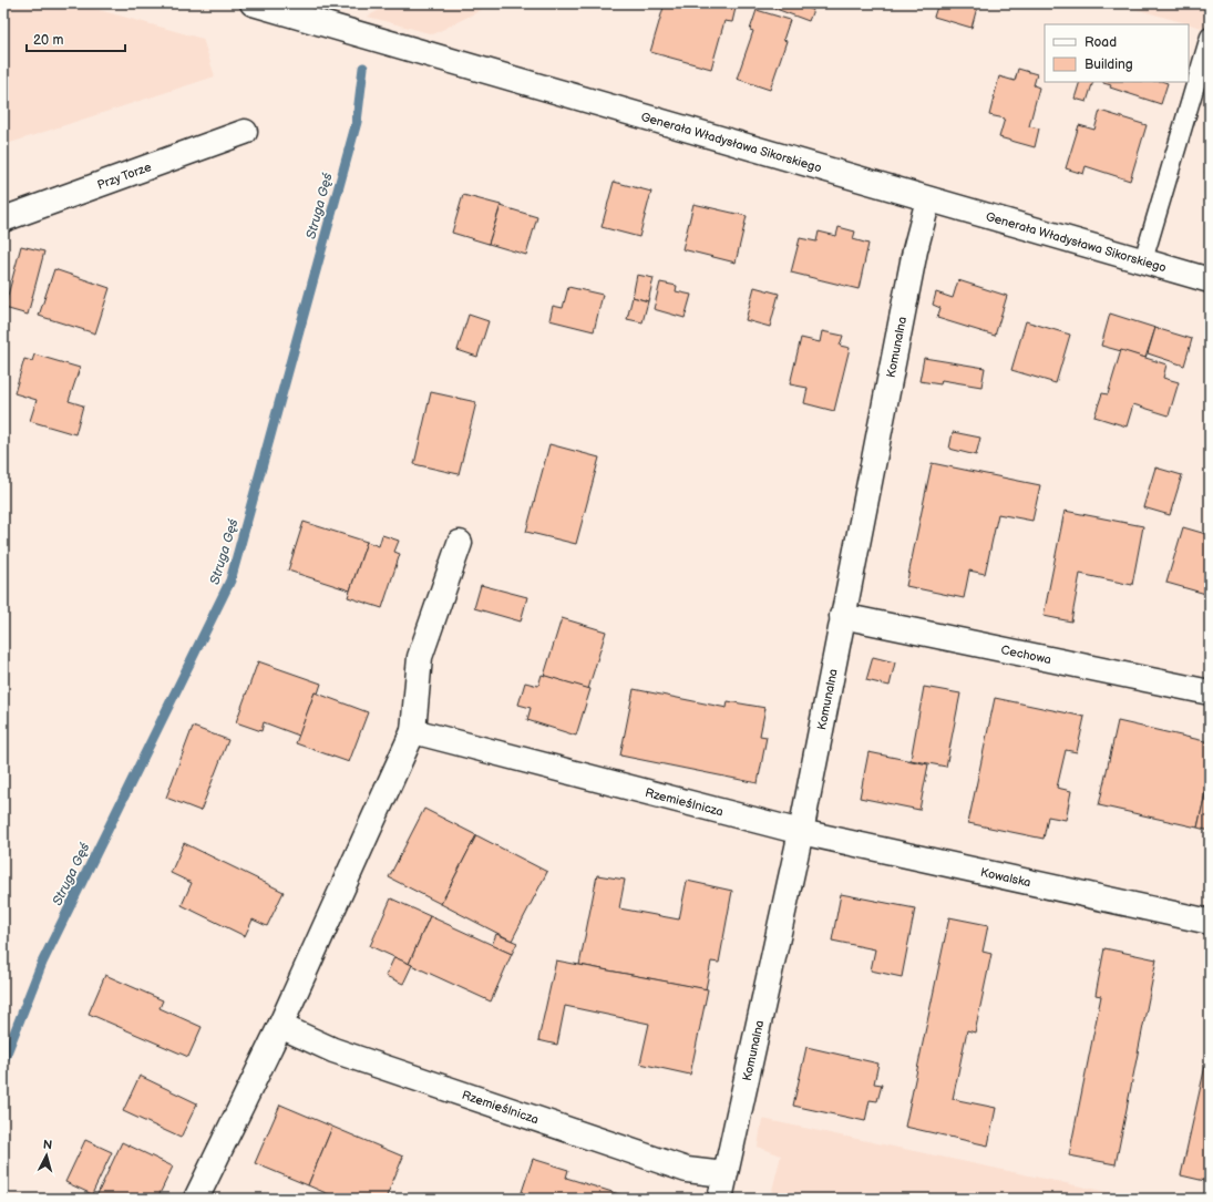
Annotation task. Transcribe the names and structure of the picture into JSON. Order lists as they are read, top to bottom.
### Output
{
  "streets": {
    "street": [
      "Generała Władysława Sikorskiego",
      "Przy Torze",
      "Komunalna",
      "Cechowa",
      "Rzemieślnicza",
      "Kowalska"
    ]
  },
  "crossings": [
    ["Generała Władysława Sikorskiego", "Komunalna"],
    ["Komunalna", "Cechowa"],
    ["Komunalna", "Rzemieślnicza"],
    ["Komunalna", "Kowalska"],
    ["Rzemieślnicza", "Kowalska"]
  ],
  "water": ["Struga Gęś"],
  "legend": ["Road", "Building"],
  "scale_bar": "20 m",
  "north": "top"
}
